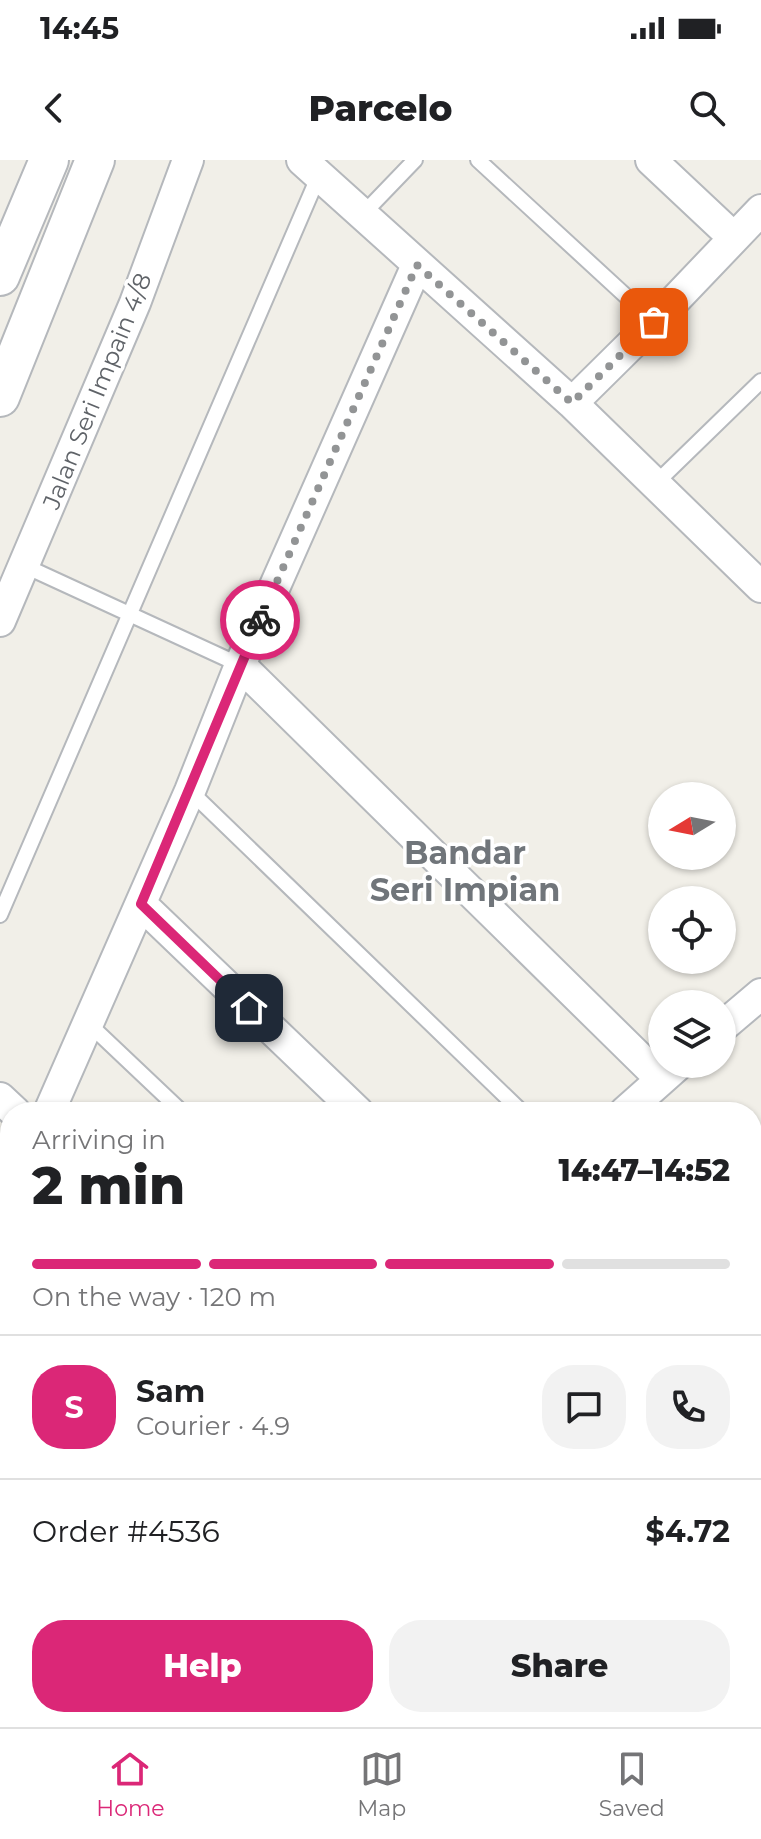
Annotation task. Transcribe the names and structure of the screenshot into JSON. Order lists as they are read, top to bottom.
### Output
{
  "streets": {
    "street": ["Jalan Seri Impain 4/8"]
  },
  "districts": ["Bandar Seri Impian"],
  "north": "left",
  "page": {
    "status": "14:45",
    "header": "Parcelo",
    "heading": ["2 min", "Arriving in", "14:47–14:52"],
    "panel": [
      "Sam",
      "Courier · 4.9",
      "Order #4536",
      "$4.72"
    ],
    "bar": "On the way · 120 m",
    "round": "S",
    "buttons": ["Help", "Share"],
    "tabs": ["Home", "Map", "Saved"]
  }
}
